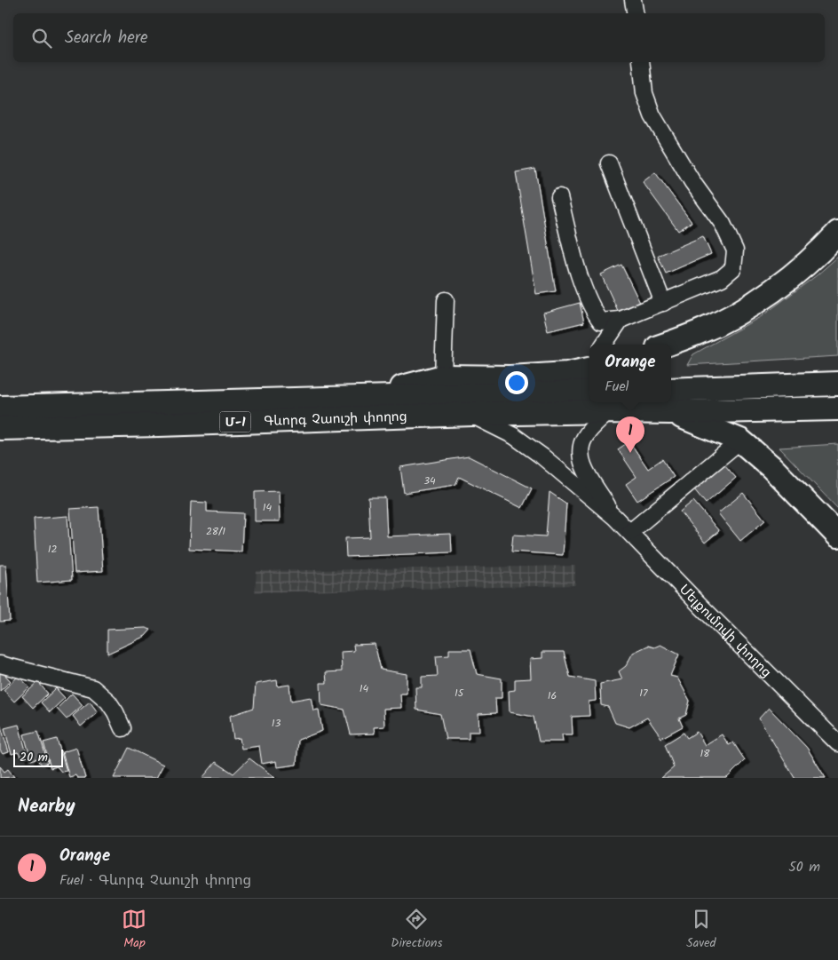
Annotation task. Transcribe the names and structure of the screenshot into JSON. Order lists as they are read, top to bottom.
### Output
{
  "streets": {
    "highway": ["Գևորգ Չաուշի փողոց", "Մ-1"],
    "street": ["Մելքումովի փողոց"]
  },
  "crossings": [
    ["Գևորգ Չաուշի փողոց", "Մելքումովի փողոց"]
  ],
  "house_numbers": [
    "34",
    "14",
    "28/1",
    "12",
    "14",
    "15",
    "17",
    "16",
    "13",
    "18"
  ],
  "scale_bar": "20 m",
  "page": {
    "search": "Search here",
    "popup": ["Orange", "Fuel"],
    "pins": "1",
    "scale": "20 m",
    "heading": "Nearby",
    "list": [
      {
        "mark": "1",
        "name": "Orange",
        "note": "Fuel · Գևորգ Չաուշի փողոց",
        "value": "50 m"
      }
    ],
    "nav": ["Map", "Directions", "Saved"]
  }
}
